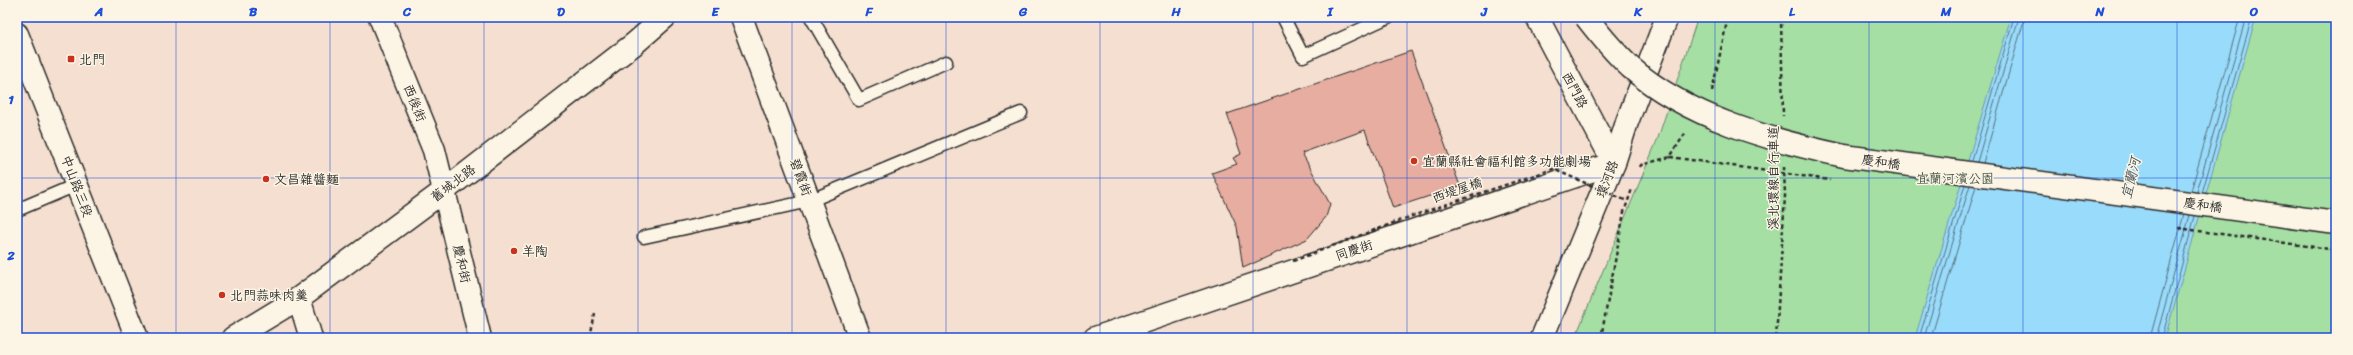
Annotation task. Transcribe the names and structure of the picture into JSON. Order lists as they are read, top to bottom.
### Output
{
  "streets": {
    "street": [
      "西門路",
      "西後街",
      "慶和橋",
      "碧霞街",
      "環河路",
      "舊城北路",
      "中山路三段",
      "同慶街",
      "慶和街"
    ],
    "path": ["溪北環線自行車道", "西堤屋橋"]
  },
  "crossings": [
    ["西門路", "環河路"],
    ["西門路", "同慶街"],
    ["西後街", "舊城北路"],
    ["西後街", "慶和街"],
    ["環河路", "同慶街"],
    ["舊城北路", "慶和街"]
  ],
  "water": ["宜蘭河"],
  "parks": ["宜蘭河濱公園"],
  "places": {
    "transit": ["北門"],
    "other": [
      "宜蘭縣社會福利館多功能劇場",
      "文昌雜醬麵",
      "羊陶",
      "北門蒜味肉羹"
    ]
  },
  "grid": {
    "columns": [
      "A",
      "B",
      "C",
      "D",
      "E",
      "F",
      "G",
      "H",
      "I",
      "J",
      "K",
      "L",
      "M",
      "N",
      "O"
    ],
    "rows": ["1", "2"]
  }
}
